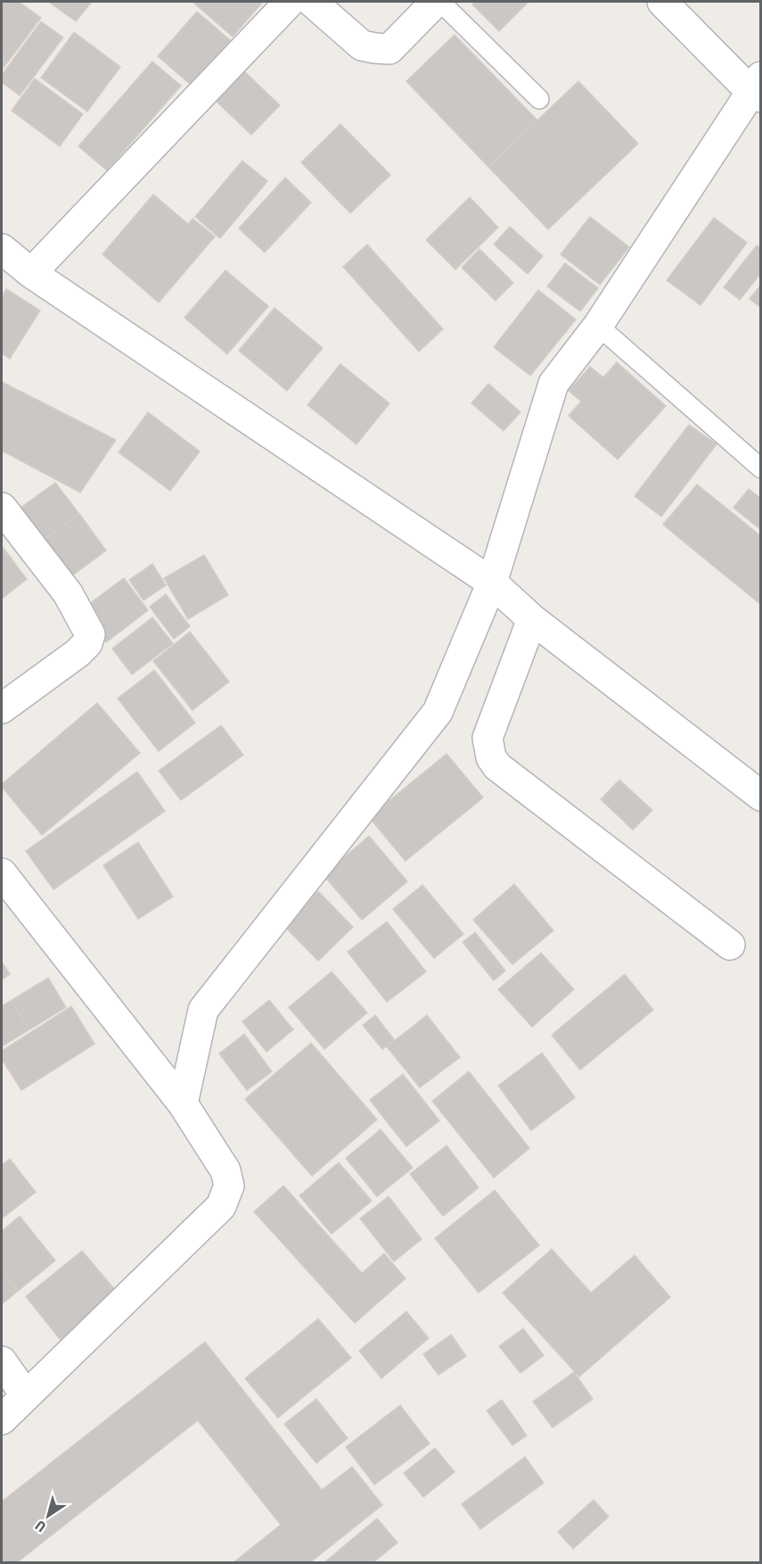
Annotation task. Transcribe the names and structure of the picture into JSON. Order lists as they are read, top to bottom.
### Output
{
  "north": "bottom left"
}
